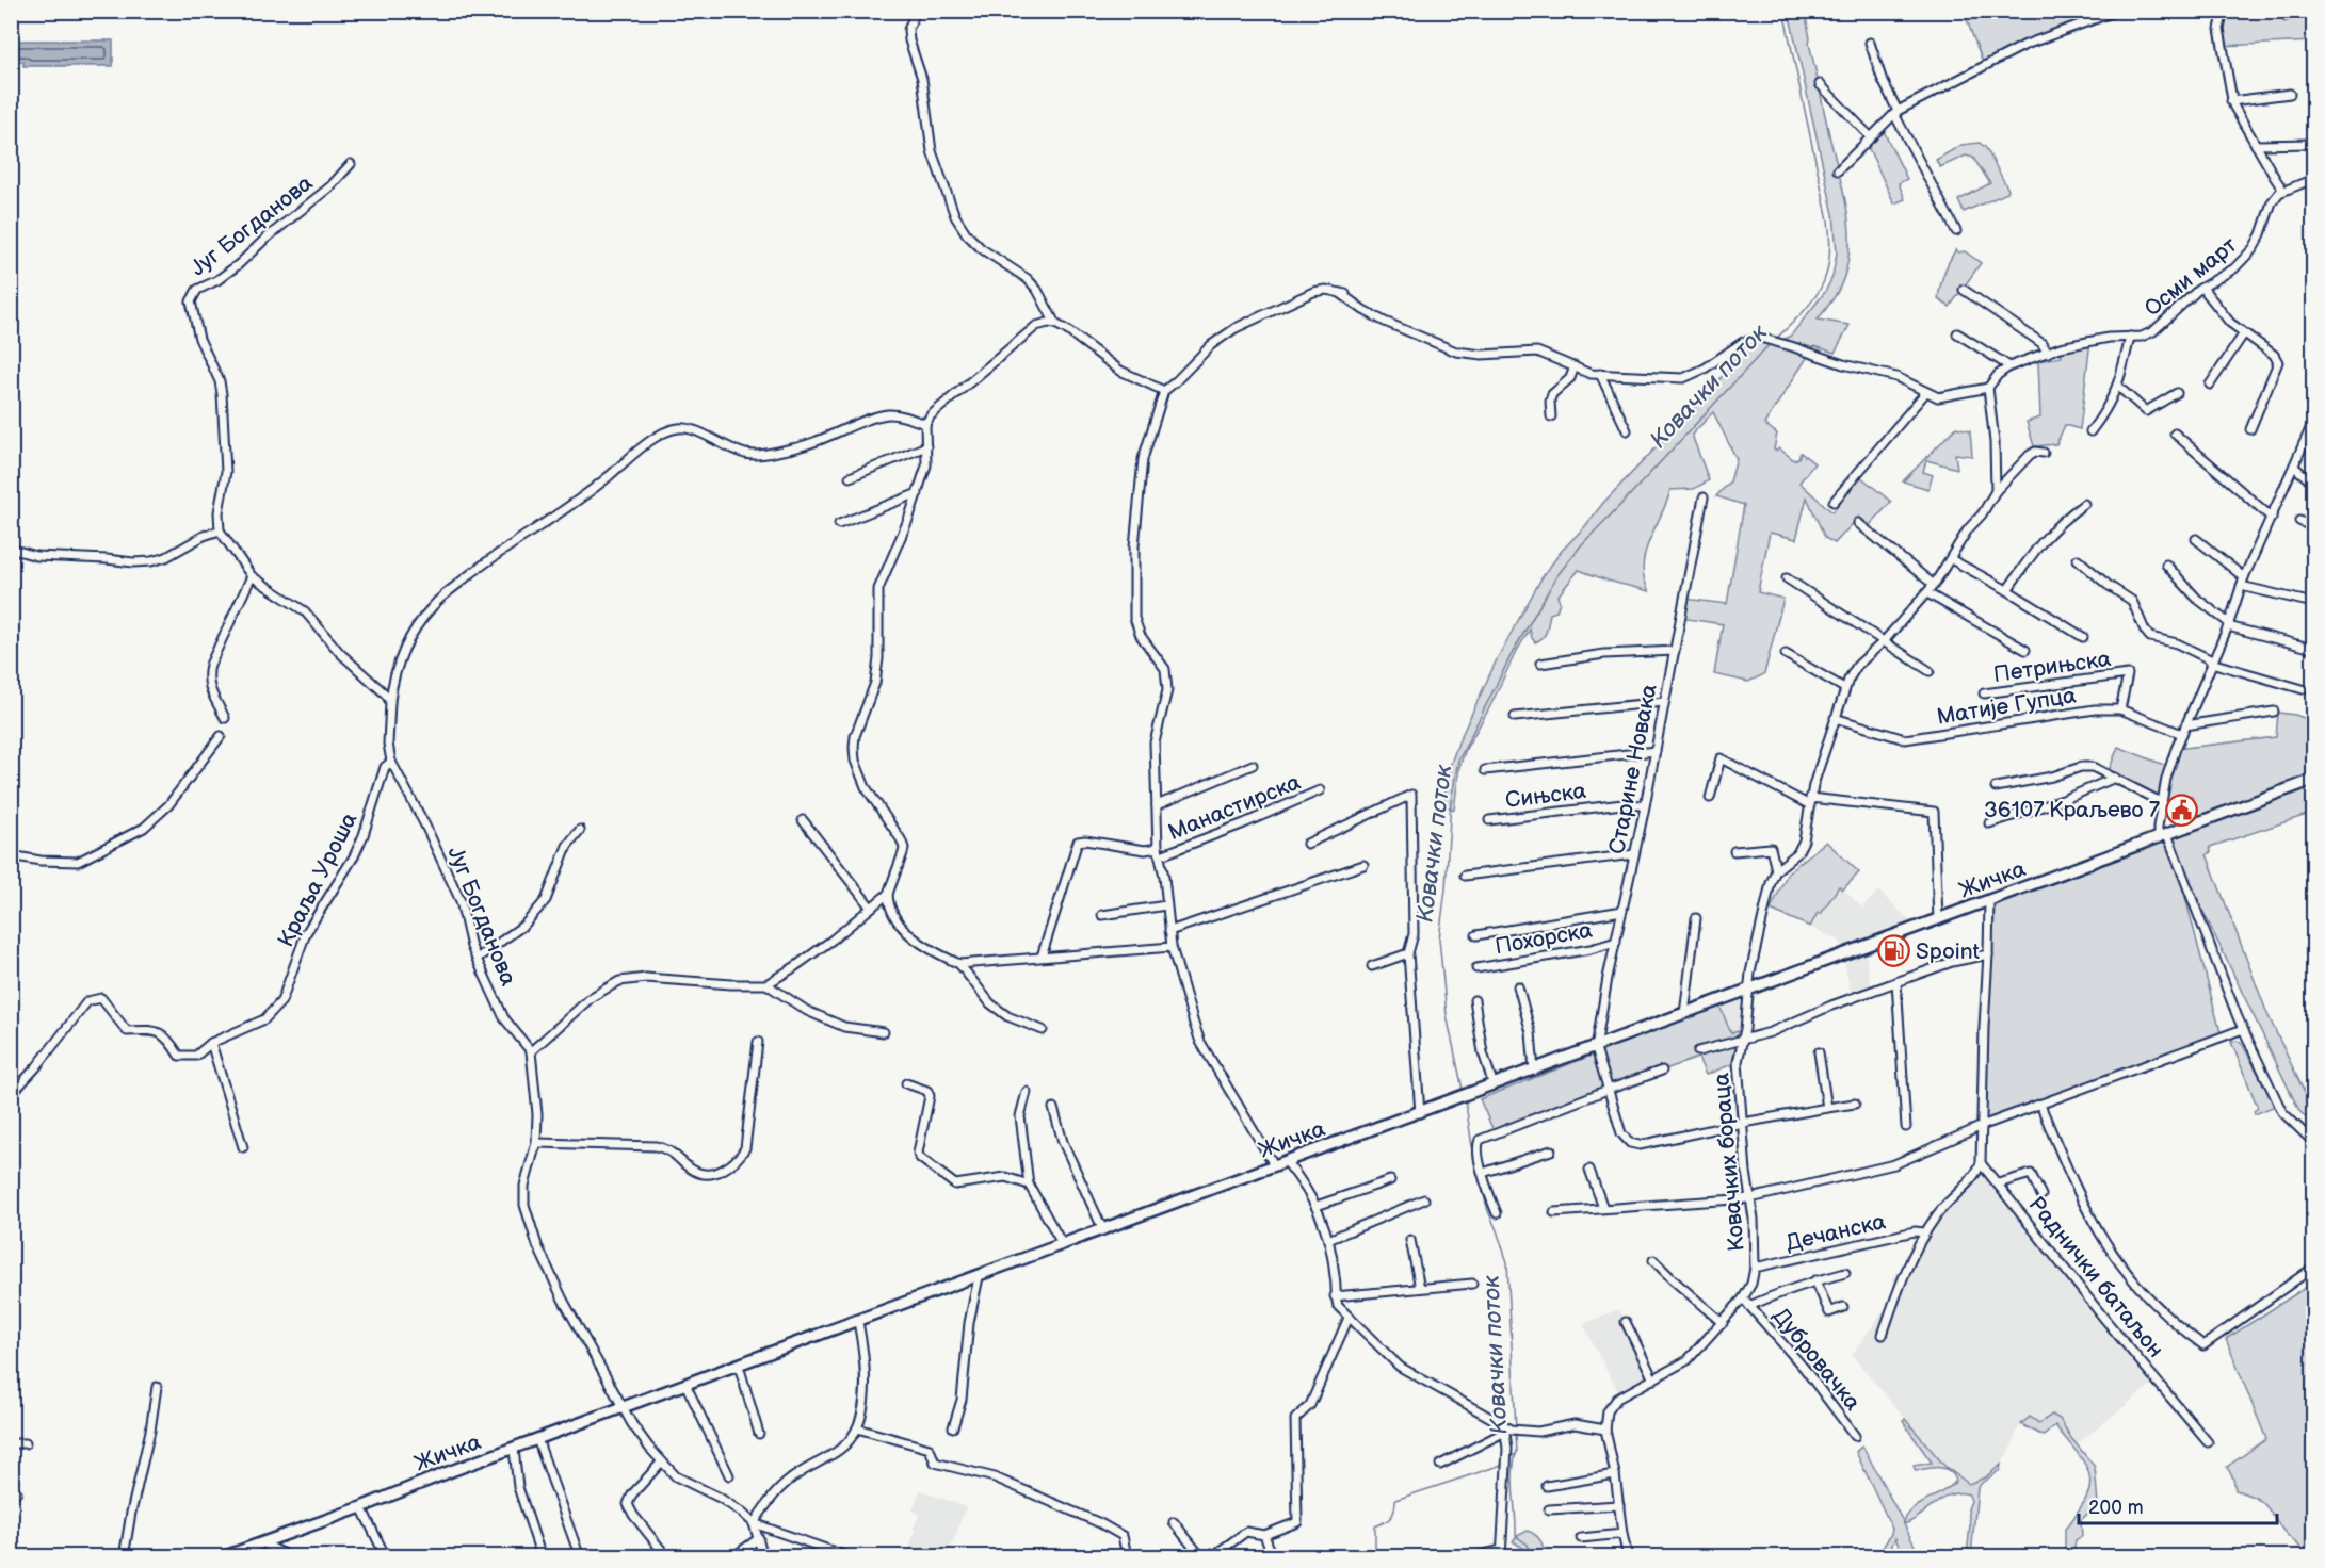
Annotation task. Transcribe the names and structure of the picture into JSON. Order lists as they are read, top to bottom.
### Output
{
  "streets": {
    "main road": ["Жичка"],
    "street": [
      "Југ Богданова",
      "Осми март",
      "Петрињска",
      "Матије Гупца",
      "Старине Новака",
      "Сињска",
      "Манастирска",
      "Краља Уроша",
      "Похорска",
      "Ковачких бораца",
      "Дечанска",
      "Раднички батаљон",
      "Дубровачка"
    ]
  },
  "crossings": [
    ["Југ Богданова", "Краља Уроша"],
    ["Петрињска", "Матије Гупца"],
    ["Старине Новака", "Сињска"],
    ["Старине Новака", "Жичка"],
    ["Старине Новака", "Похорска"],
    ["Жичка", "Ковачких бораца"],
    ["Ковачких бораца", "Дечанска"],
    ["Ковачких бораца", "Дубровачка"]
  ],
  "water": ["Ковачки поток"],
  "places": {
    "public building": ["36107 Краљево 7"],
    "fuel station": ["Spoint"]
  },
  "scale_bar": "200 m"
}
